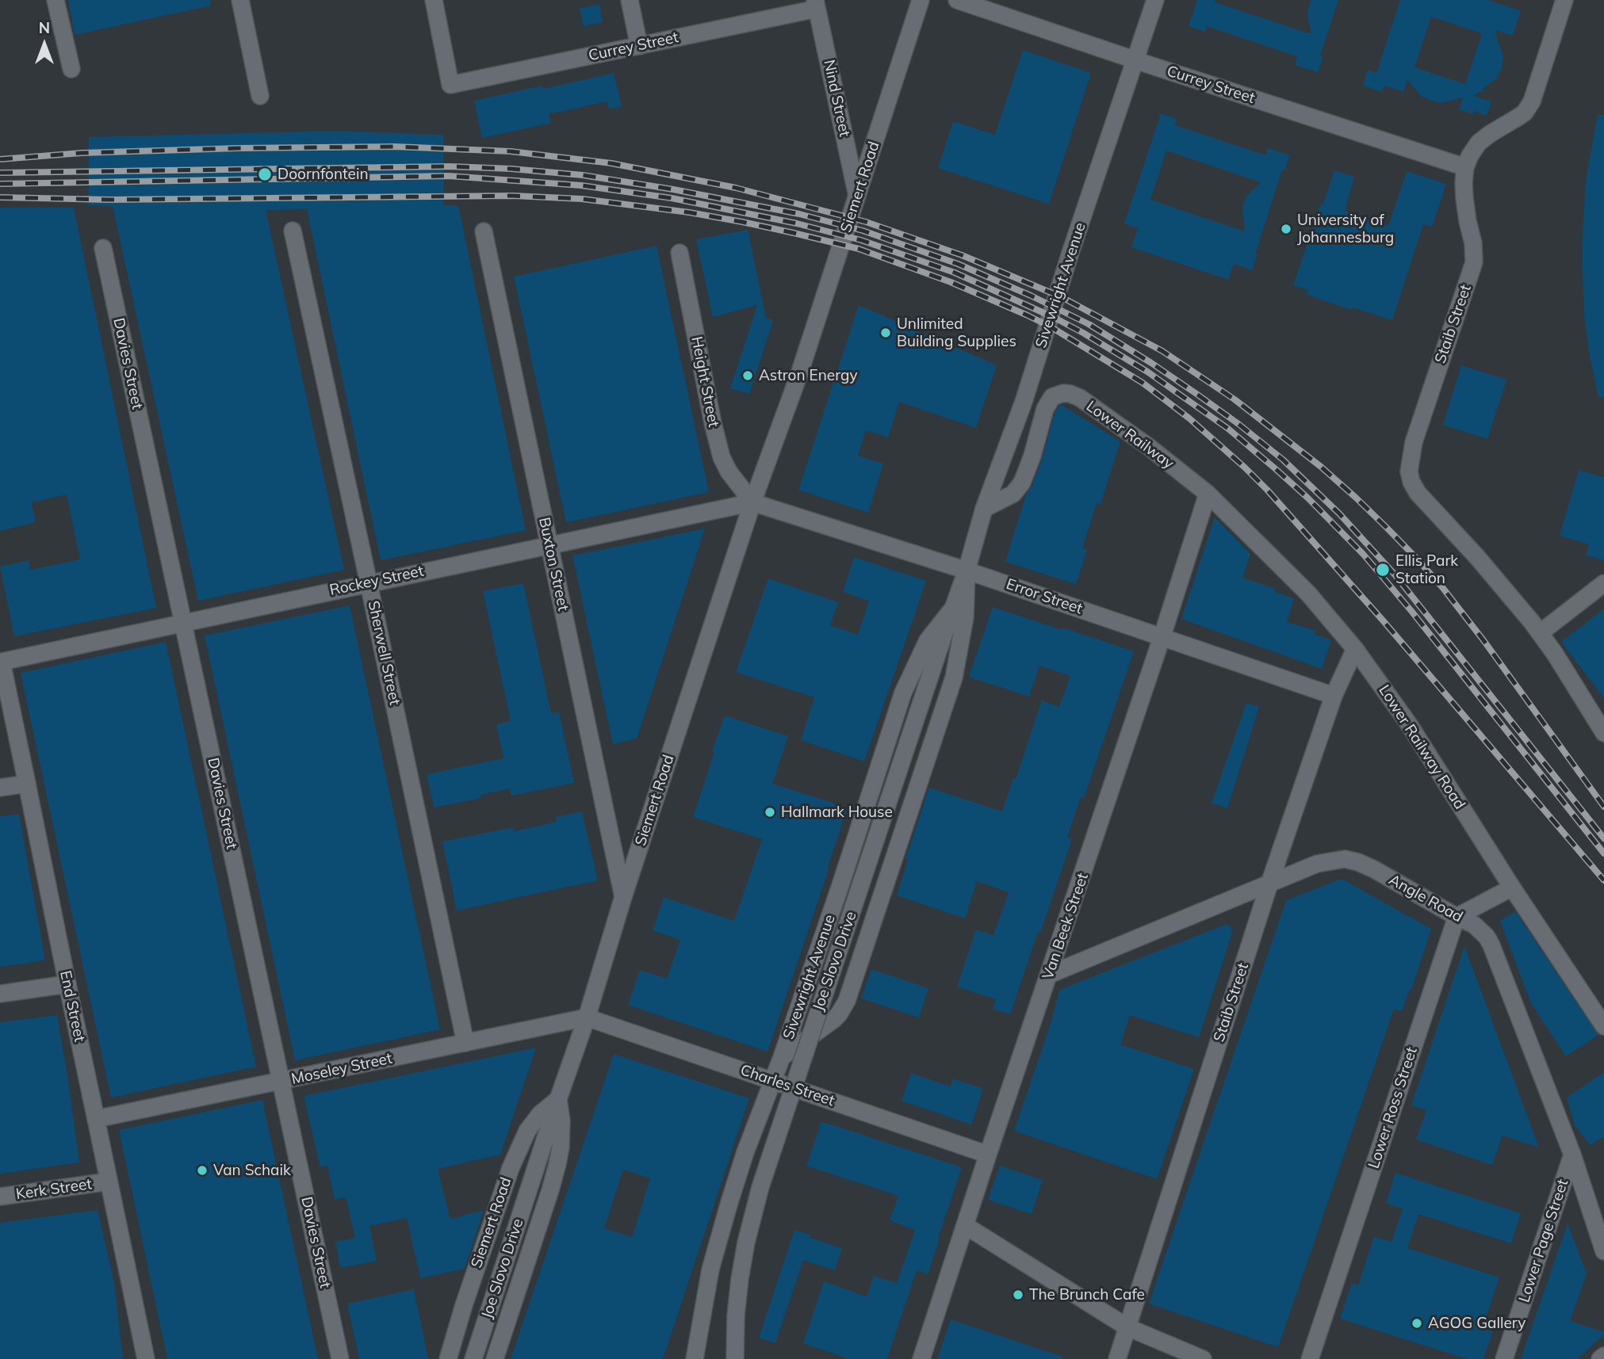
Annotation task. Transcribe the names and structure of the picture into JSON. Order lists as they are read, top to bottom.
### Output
{
  "streets": {
    "street": [
      "Currey Street",
      "Nind Street",
      "Siemert Road",
      "Sivewright Avenue",
      "Staib Street",
      "Davies Street",
      "Height Street",
      "Lower Railway",
      "Buxton Street",
      "Rockey Street",
      "Error Street",
      "Sherwell Street",
      "Lower Railway Road",
      "Angle Road",
      "Van Beek Street",
      "Joe Slovo Drive",
      "End Street",
      "Moseley Street",
      "Charles Street",
      "Lower Ross Street",
      "Kerk Street",
      "Lower Page Street"
    ]
  },
  "crossings": [
    ["Currey Street", "Nind Street"],
    ["Currey Street", "Sivewright Avenue"],
    ["Currey Street", "Staib Street"],
    ["Nind Street", "Siemert Road"],
    ["Siemert Road", "Height Street"],
    ["Siemert Road", "Buxton Street"],
    ["Siemert Road", "Rockey Street"],
    ["Siemert Road", "Error Street"],
    ["Siemert Road", "Joe Slovo Drive"],
    ["Siemert Road", "Moseley Street"],
    ["Siemert Road", "Charles Street"],
    ["Sivewright Avenue", "Lower Railway"],
    ["Sivewright Avenue", "Error Street"],
    ["Sivewright Avenue", "Joe Slovo Drive"],
    ["Sivewright Avenue", "Charles Street"],
    ["Staib Street", "Error Street"],
    ["Staib Street", "Lower Railway Road"],
    ["Staib Street", "Angle Road"],
    ["Davies Street", "Rockey Street"],
    ["Davies Street", "Moseley Street"],
    ["Height Street", "Rockey Street"],
    ["Height Street", "Error Street"],
    ["Lower Railway", "Lower Railway Road"],
    ["Lower Railway", "Van Beek Street"],
    ["Buxton Street", "Rockey Street"],
    ["Rockey Street", "Error Street"],
    ["Rockey Street", "Sherwell Street"],
    ["Rockey Street", "End Street"],
    ["Error Street", "Van Beek Street"],
    ["Error Street", "Joe Slovo Drive"],
    ["Sherwell Street", "Moseley Street"],
    ["Lower Railway Road", "Van Beek Street"],
    ["Angle Road", "Van Beek Street"],
    ["Angle Road", "Lower Ross Street"],
    ["Angle Road", "Lower Page Street"],
    ["Van Beek Street", "Charles Street"],
    ["End Street", "Moseley Street"],
    ["End Street", "Kerk Street"],
    ["Moseley Street", "Charles Street"]
  ],
  "places": [
    "Doornfontein",
    "University of Johannesburg",
    "Unlimited Building Supplies",
    "Astron Energy",
    "Ellis Park Station",
    "Hallmark House",
    "Van Schaik",
    "The Brunch Cafe",
    "AGOG Gallery"
  ],
  "north": "top"
}
